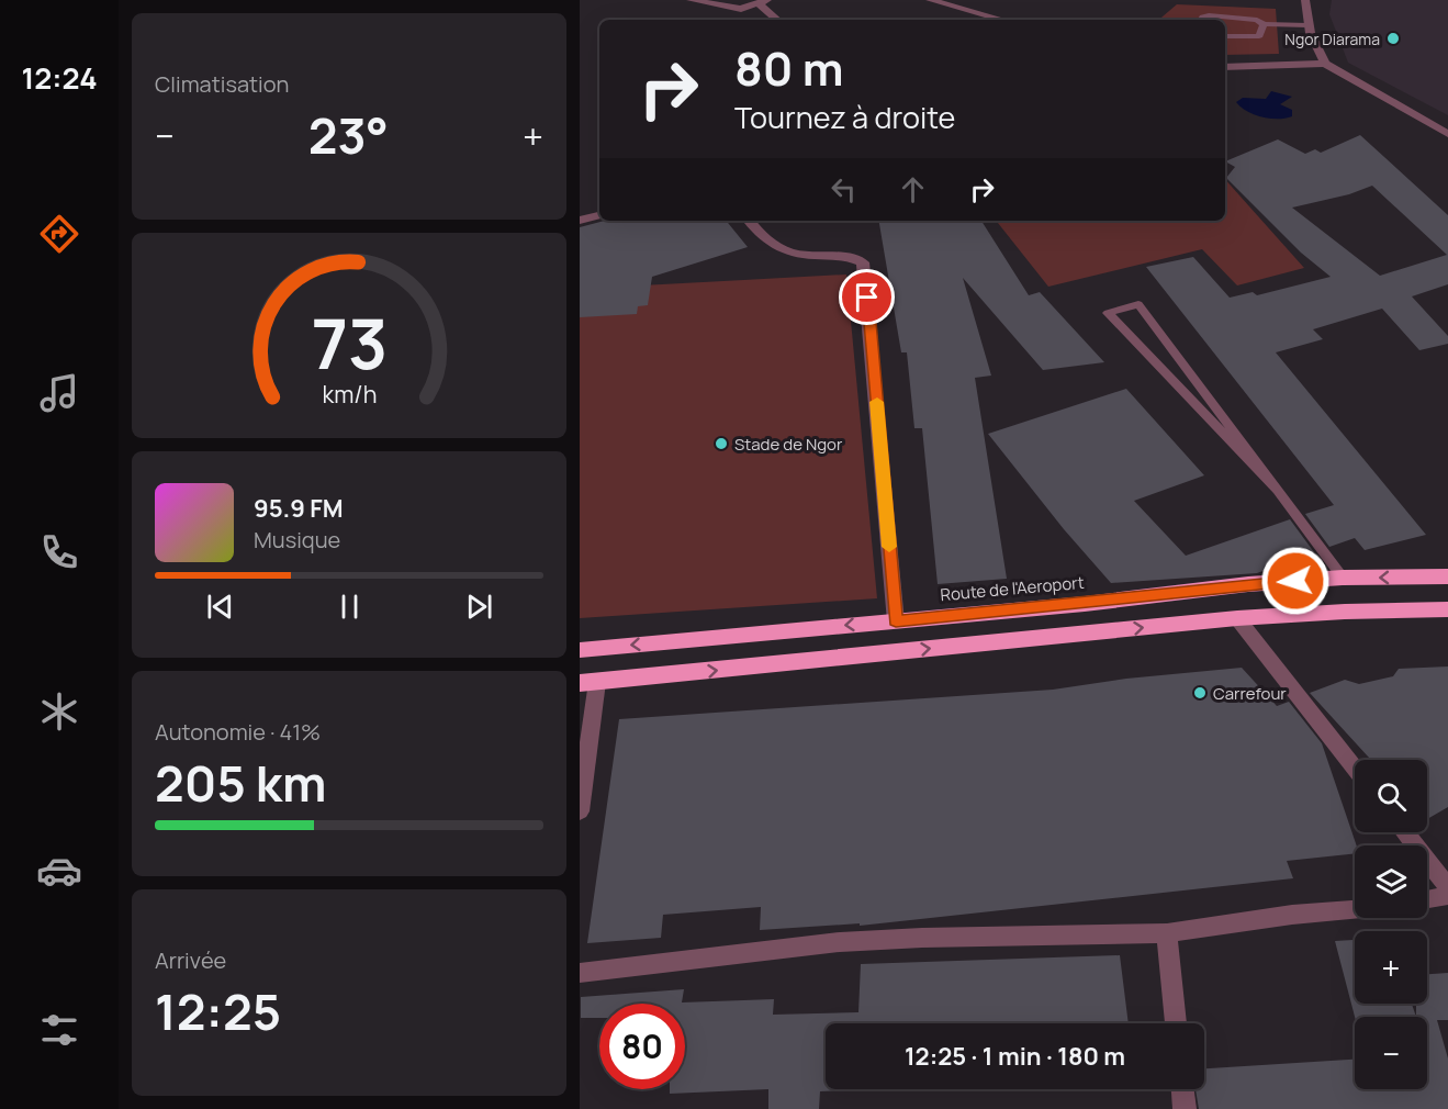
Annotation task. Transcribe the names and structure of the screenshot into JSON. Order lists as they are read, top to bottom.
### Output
{
  "streets": {
    "highway": ["Route de l'Aeroport"]
  },
  "places": ["Ngor Diarama", "Stade de Ngor", "Carrefour"],
  "page": {
    "tabs": "12:24",
    "tile": [
      "Climatisation",
      ["Autonomie · 41%", "205 km"],
      ["Arrivée", "12:25"]
    ],
    "turn": ["80 m", "Tournez à droite"],
    "heat": ["−", "23°", "+"],
    "song": ["95.9 FM", "Musique"],
    "map_buttons": ["+", "−"],
    "limit": "80",
    "trip": "12:25 · 1 min · 180 m",
    "gauge": ["73", "km/h"]
  }
}
